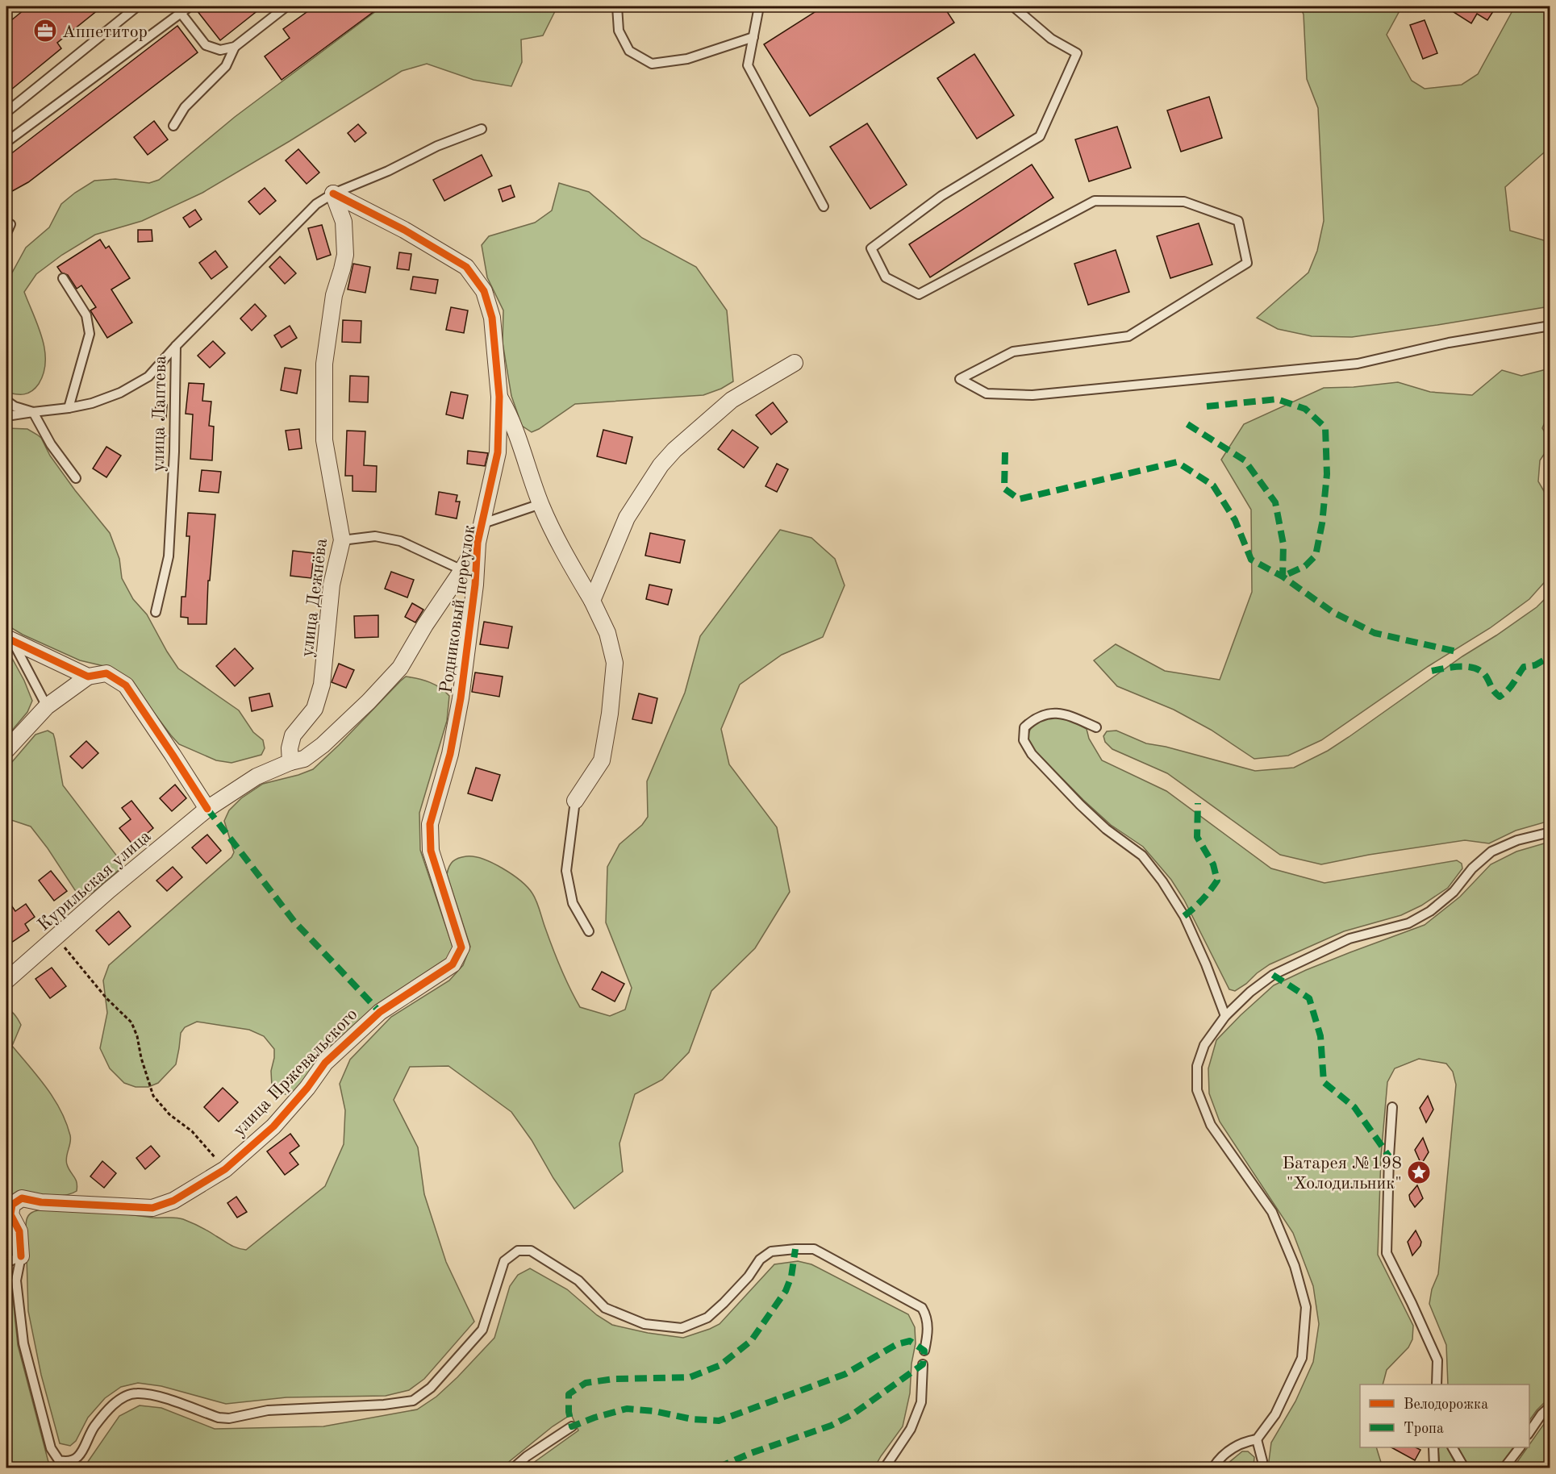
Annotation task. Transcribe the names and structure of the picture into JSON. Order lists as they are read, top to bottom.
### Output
{
  "streets": {
    "street": [
      "улица Дежнёва",
      "Родниковый переулок",
      "Курильская улица",
      "улица Пржевальского"
    ],
    "lane": ["улица Лаптева"]
  },
  "crossings": [
    ["улица Лаптева", "улица Дежнёва"],
    ["улица Лаптева", "Родниковый переулок"],
    ["улица Дежнёва", "Родниковый переулок"],
    ["Родниковый переулок", "улица Пржевальского"]
  ],
  "places": {
    "office": ["Аппетитор"],
    "place": ["Батарея №198 \"Холодильник\""]
  },
  "legend": ["Велодорожка", "Тропа"]
}
